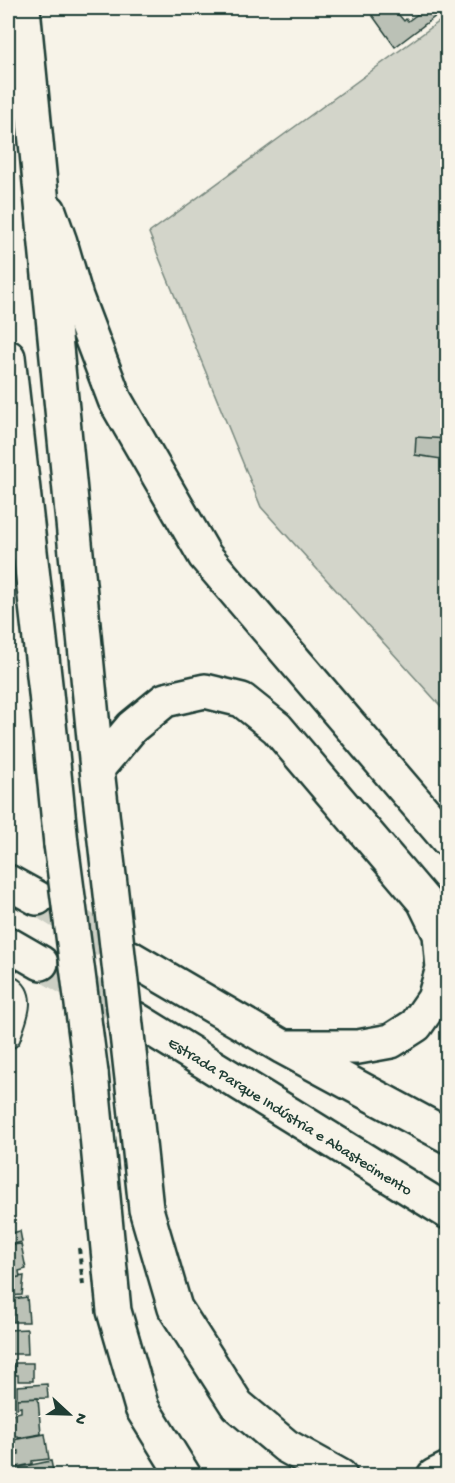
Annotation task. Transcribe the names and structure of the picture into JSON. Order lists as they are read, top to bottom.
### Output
{
  "streets": {
    "main road": ["Estrada Parque Indústria e Abastecimento"]
  },
  "north": "right"
}
